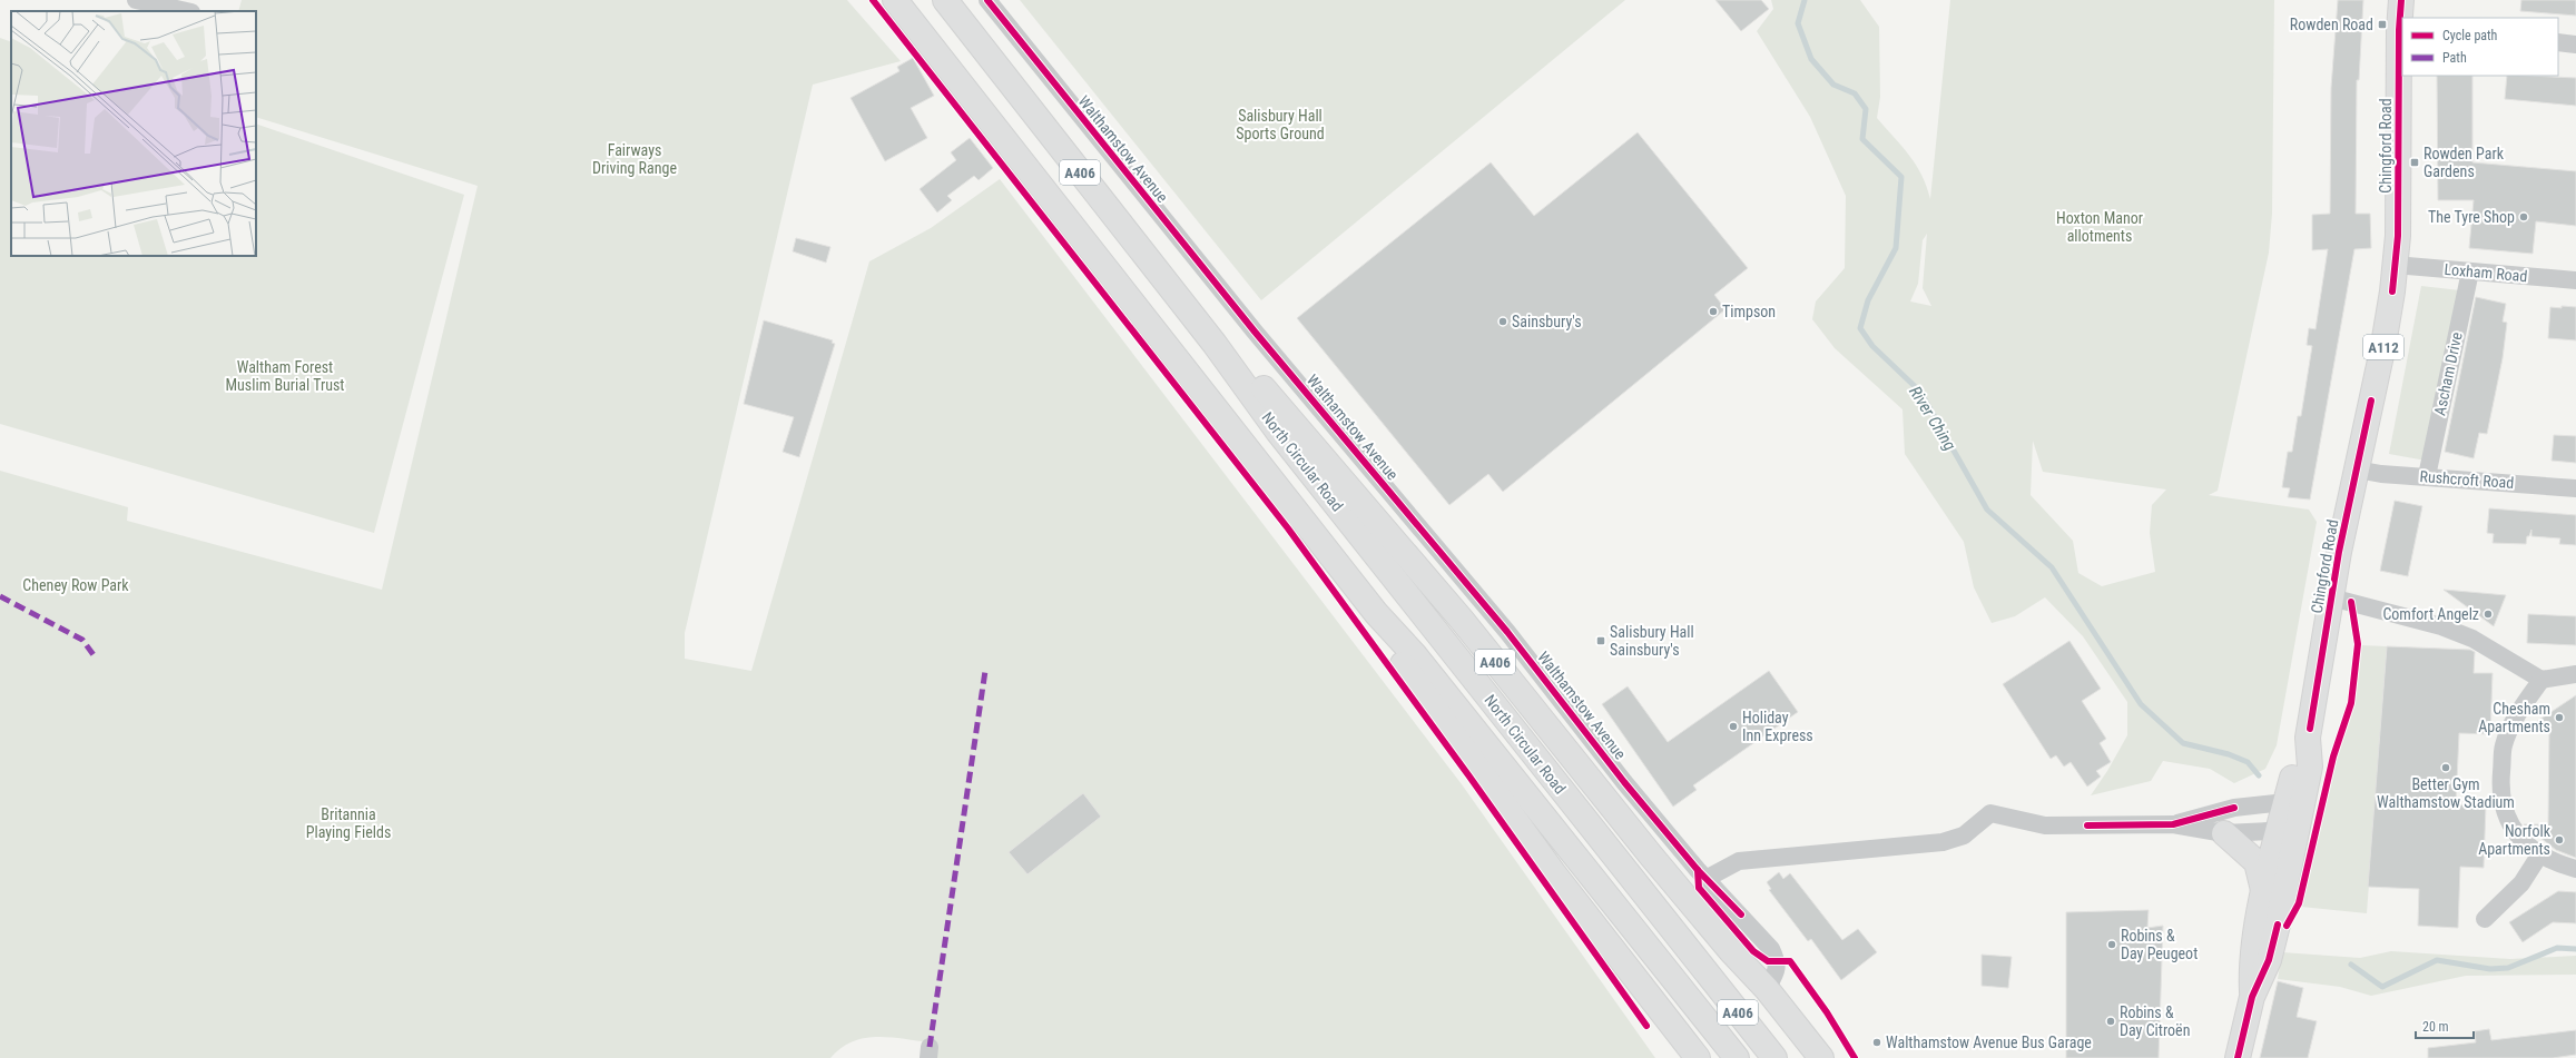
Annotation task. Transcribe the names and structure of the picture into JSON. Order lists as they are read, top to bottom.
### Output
{
  "streets": {
    "main road": [
      "Chingford Road",
      "A406",
      "A112",
      "North Circular Road"
    ],
    "street": [
      "Walthamstow Avenue",
      "Loxham Road",
      "Ascham Drive",
      "Rushcroft Road"
    ]
  },
  "crossings": [
    ["Chingford Road", "Loxham Road"],
    ["Chingford Road", "Rushcroft Road"],
    ["Walthamstow Avenue", "A406"],
    ["A406", "North Circular Road"],
    ["Loxham Road", "Ascham Drive"],
    ["Ascham Drive", "Rushcroft Road"]
  ],
  "water": ["River Ching"],
  "parks": [
    "Salisbury Hall Sports Ground",
    "Fairways Driving Range",
    "Hoxton Manor allotments",
    "Waltham Forest Muslim Burial Trust",
    "Cheney Row Park",
    "Britannia Playing Fields"
  ],
  "places": {
    "transit": ["Rowden Road", "Rowden Park Gardens", "Salisbury Hall Sainsbury's"],
    "other": [
      "The Tyre Shop",
      "Timpson",
      "Sainsbury's",
      "Comfort Angelz",
      "Chesham Apartments",
      "Holiday Inn Express",
      "Better Gym Walthamstow Stadium",
      "Norfolk Apartments",
      "Robins & Day Peugeot",
      "Robins & Day Citroën",
      "Walthamstow Avenue Bus Garage"
    ]
  },
  "legend": ["Cycle path", "Path"],
  "scale_bar": "20 m"
}
